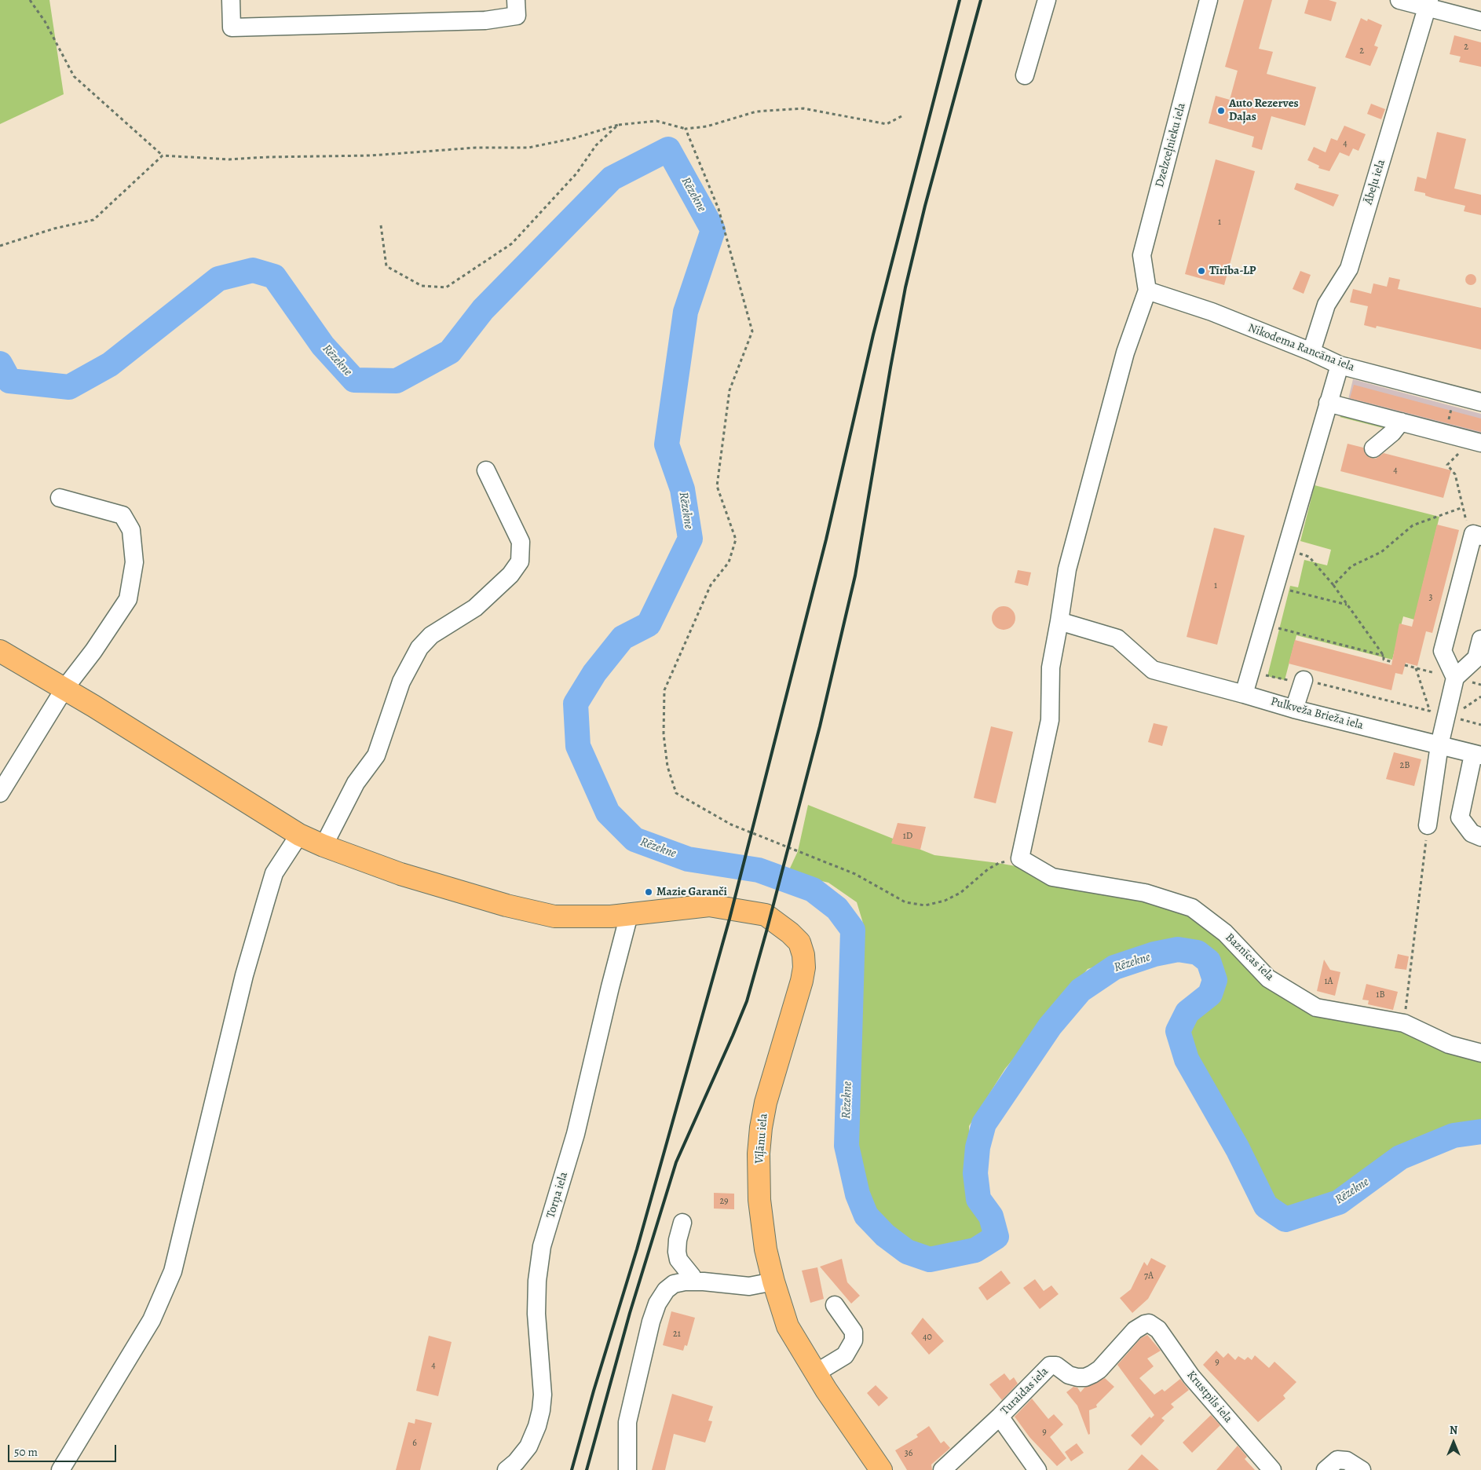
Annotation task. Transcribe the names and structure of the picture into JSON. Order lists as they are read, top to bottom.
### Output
{
  "streets": {
    "main road": ["Viļānu iela"],
    "street": [
      "Dzelzceļnieku iela",
      "Ābeļu iela",
      "Nikodema Rancāna iela",
      "Pulkveža Brieža iela",
      "Baznīcas iela",
      "Torņa iela",
      "Turaidas iela",
      "Krustpils iela"
    ]
  },
  "crossings": [
    ["Dzelzceļnieku iela", "Nikodema Rancāna iela"],
    ["Ābeļu iela", "Nikodema Rancāna iela"],
    ["Viļānu iela", "Torņa iela"],
    ["Turaidas iela", "Krustpils iela"]
  ],
  "water": ["Rēzekne"],
  "places": ["Auto Rezerves Daļas", "Tīrība-LP", "Mazie Garanči"],
  "house_numbers": [
    "2",
    "2",
    "4",
    "1",
    "4",
    "1",
    "3",
    "2B",
    "1D",
    "1A",
    "1B",
    "29",
    "7A",
    "21",
    "40",
    "9",
    "4",
    "9",
    "6",
    "36"
  ],
  "scale_bar": "50 m",
  "north": "top"
}
